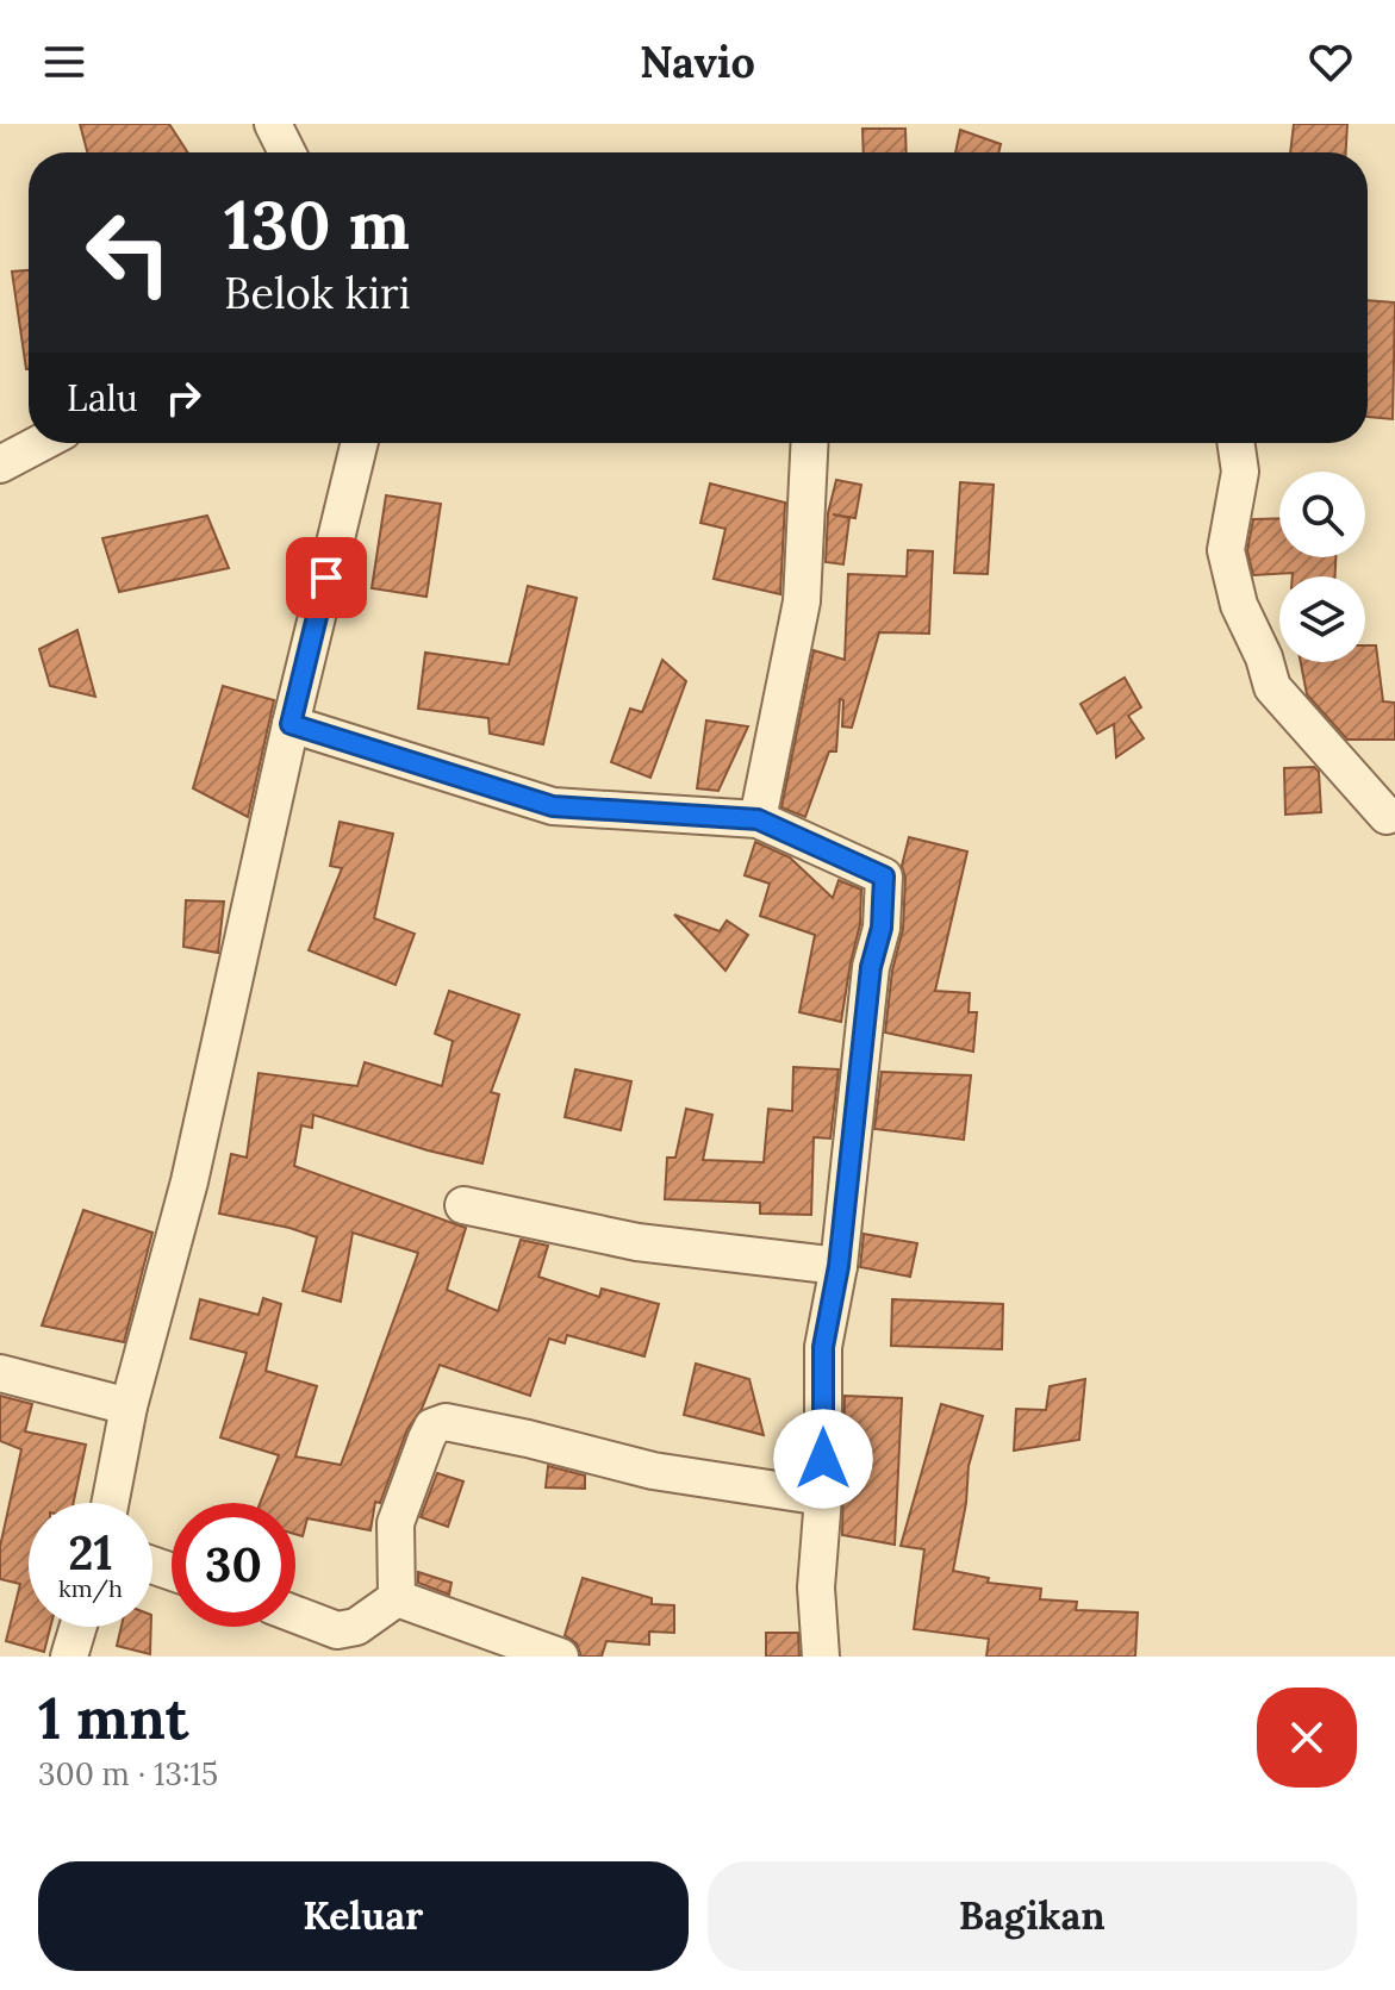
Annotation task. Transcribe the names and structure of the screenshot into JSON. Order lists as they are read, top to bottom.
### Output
{
  "page": {
    "header": "Navio",
    "turn": ["130 m", "Belok kiri"],
    "then": "Lalu",
    "speed": "21 km/h",
    "limit": "30",
    "heading": ["1 mnt", "300 m · 13:15"],
    "buttons": ["Keluar", "Bagikan"]
  }
}
